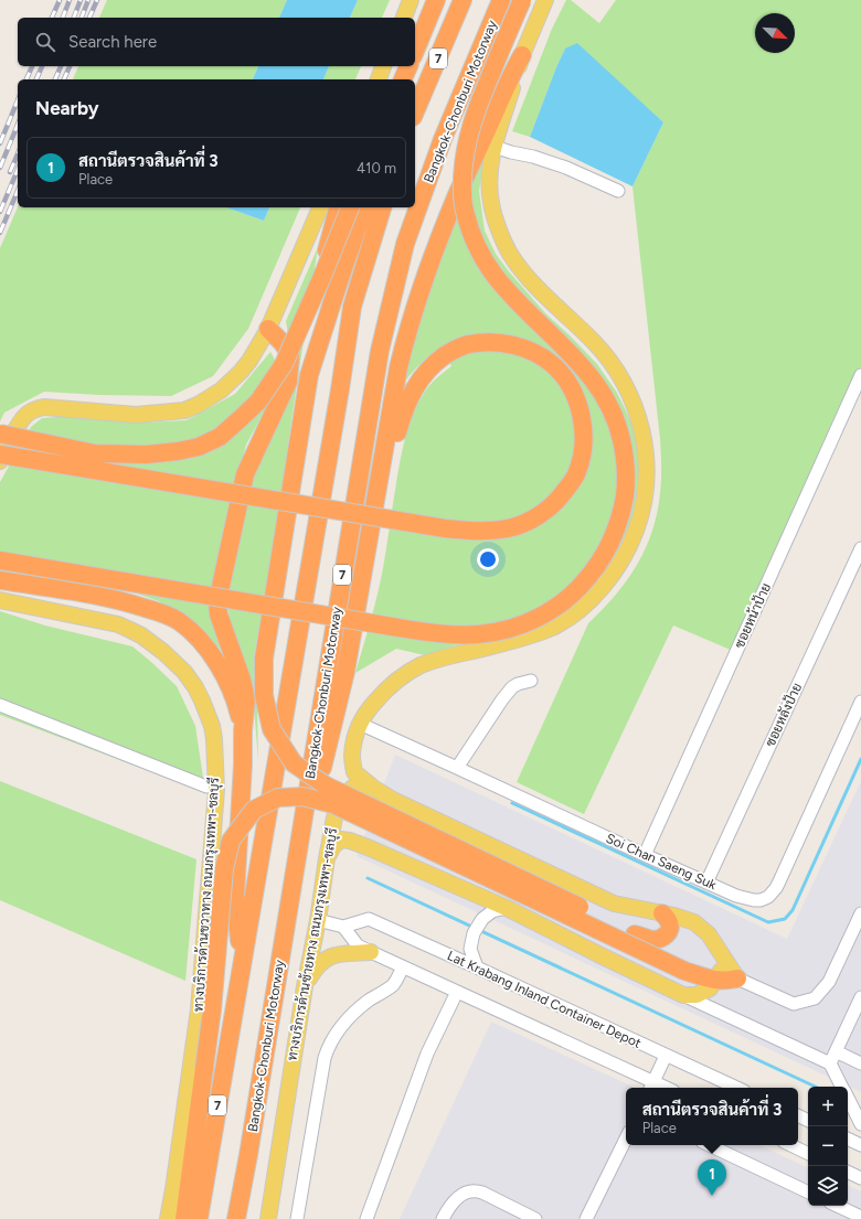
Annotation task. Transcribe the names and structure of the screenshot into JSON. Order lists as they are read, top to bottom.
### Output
{
  "streets": {
    "highway": ["7", "Bangkok-Chonburi Motorway"],
    "main road": ["ทางบริการด้านขวาทาง ถนนกรุงเทพฯ-ชลบุรี", "ทางบริการด้านซ้ายทาง ถนนกรุงเทพฯ-ชลบุรี"],
    "street": [
      "ซอยหน้าป้าย",
      "ซอยหลังป้าย",
      "Soi Chan Saeng Suk",
      "Lat Krabang Inland Container Depot"
    ]
  },
  "crossings": [
    ["ซอยหน้าป้าย", "Soi Chan Saeng Suk"],
    ["ซอยหลังป้าย", "Soi Chan Saeng Suk"]
  ],
  "north": "bottom right",
  "page": {
    "search": "Search here",
    "heading": "Nearby",
    "list": [
      {
        "mark": "1",
        "name": "สถานีตรวจสินค้าที่ 3",
        "note": "Place",
        "value": "410 m"
      }
    ],
    "map_buttons": ["+", "−"],
    "popup": ["สถานีตรวจสินค้าที่ 3", "Place"],
    "pins": "1"
  }
}
